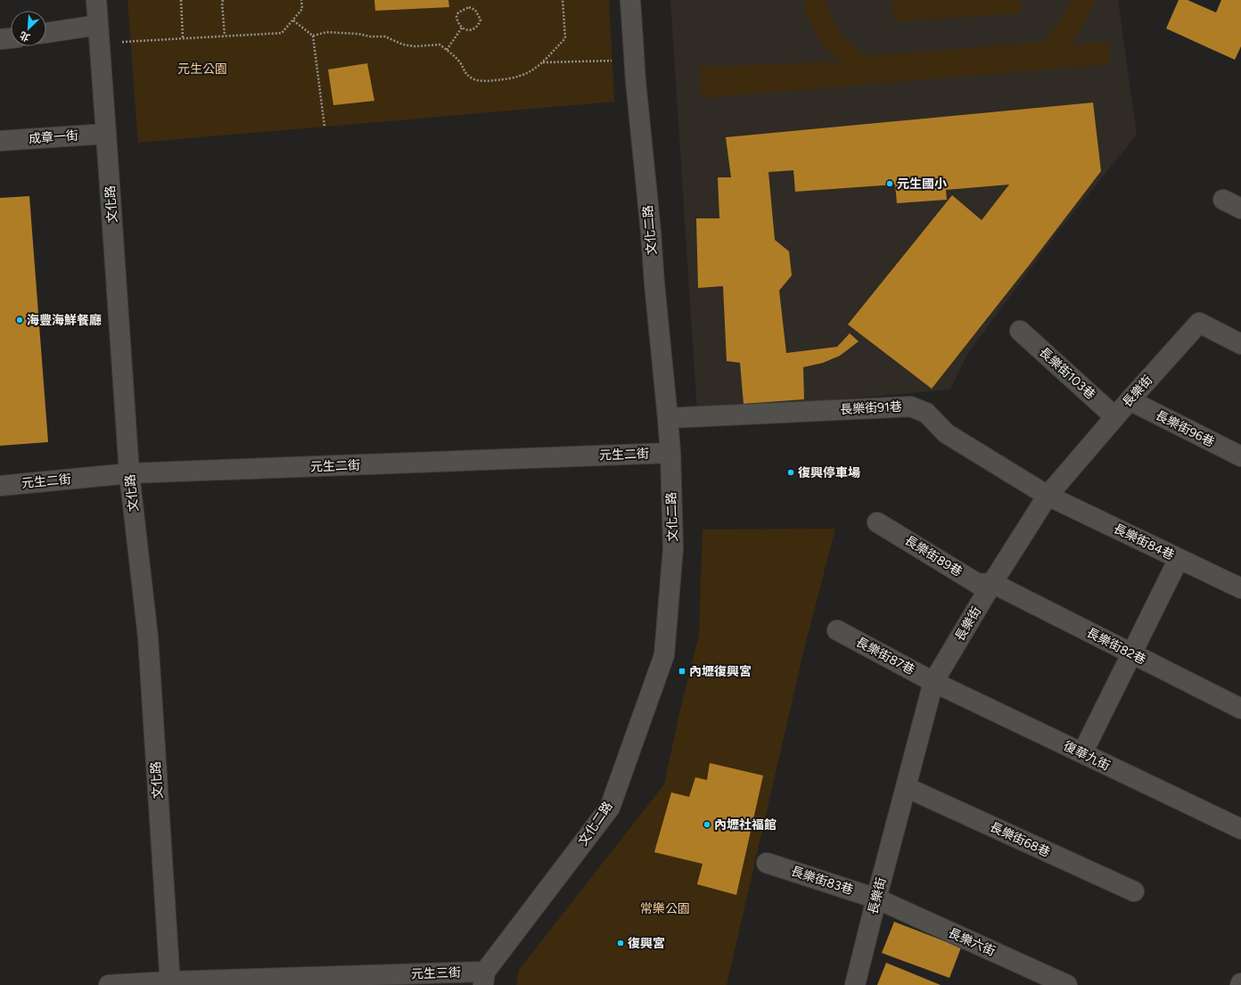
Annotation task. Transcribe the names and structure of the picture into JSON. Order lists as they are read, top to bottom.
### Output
{
  "streets": {
    "street": [
      "成章一街",
      "文化路",
      "文化二路",
      "長樂街103巷",
      "長樂街",
      "長樂街91巷",
      "長樂街96巷",
      "元生二街",
      "長樂街84巷",
      "長樂街89巷",
      "長樂街82巷",
      "長樂街87巷",
      "復華九街",
      "長樂街68巷",
      "長樂街83巷",
      "長樂六街",
      "元生三街"
    ]
  },
  "crossings": [
    ["成章一街", "文化路"],
    ["文化路", "元生二街"],
    ["文化路", "元生三街"],
    ["文化二路", "長樂街91巷"],
    ["文化二路", "元生二街"],
    ["文化二路", "元生三街"],
    ["長樂街103巷", "長樂街"],
    ["長樂街", "長樂街91巷"],
    ["長樂街", "長樂街96巷"],
    ["長樂街", "長樂街84巷"],
    ["長樂街", "長樂街89巷"],
    ["長樂街", "長樂街82巷"],
    ["長樂街", "長樂街87巷"],
    ["長樂街", "復華九街"],
    ["長樂街", "長樂街68巷"],
    ["長樂街", "長樂街83巷"],
    ["長樂街", "長樂六街"],
    ["長樂街91巷", "長樂街84巷"],
    ["長樂街89巷", "長樂街82巷"],
    ["長樂街87巷", "復華九街"],
    ["長樂街83巷", "長樂六街"]
  ],
  "parks": ["元生公園", "常樂公園"],
  "places": {
    "other": [
      "元生國小",
      "海豐海鮮餐廳",
      "復興停車場",
      "內壢社福館",
      "復興宮"
    ],
    "transit": ["內壢復興宮"]
  },
  "north": "bottom left"
}
